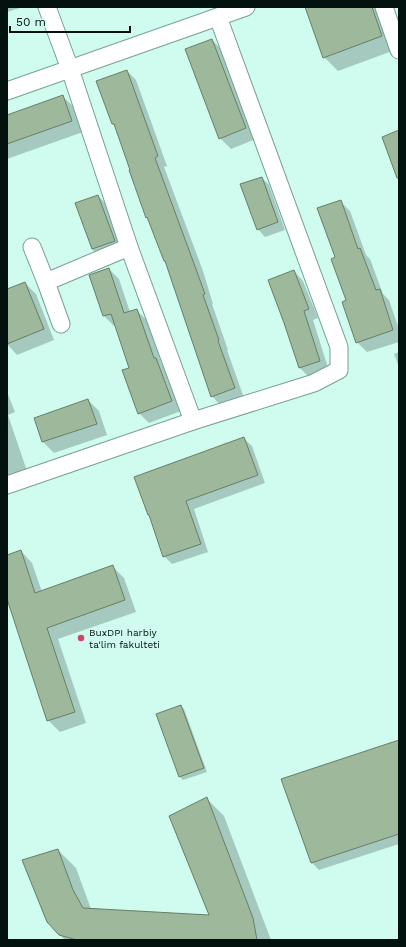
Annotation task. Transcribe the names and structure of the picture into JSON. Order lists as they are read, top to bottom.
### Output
{
  "places": ["BuxDPI harbiy ta'lim fakulteti"],
  "scale_bar": "50 m"
}
